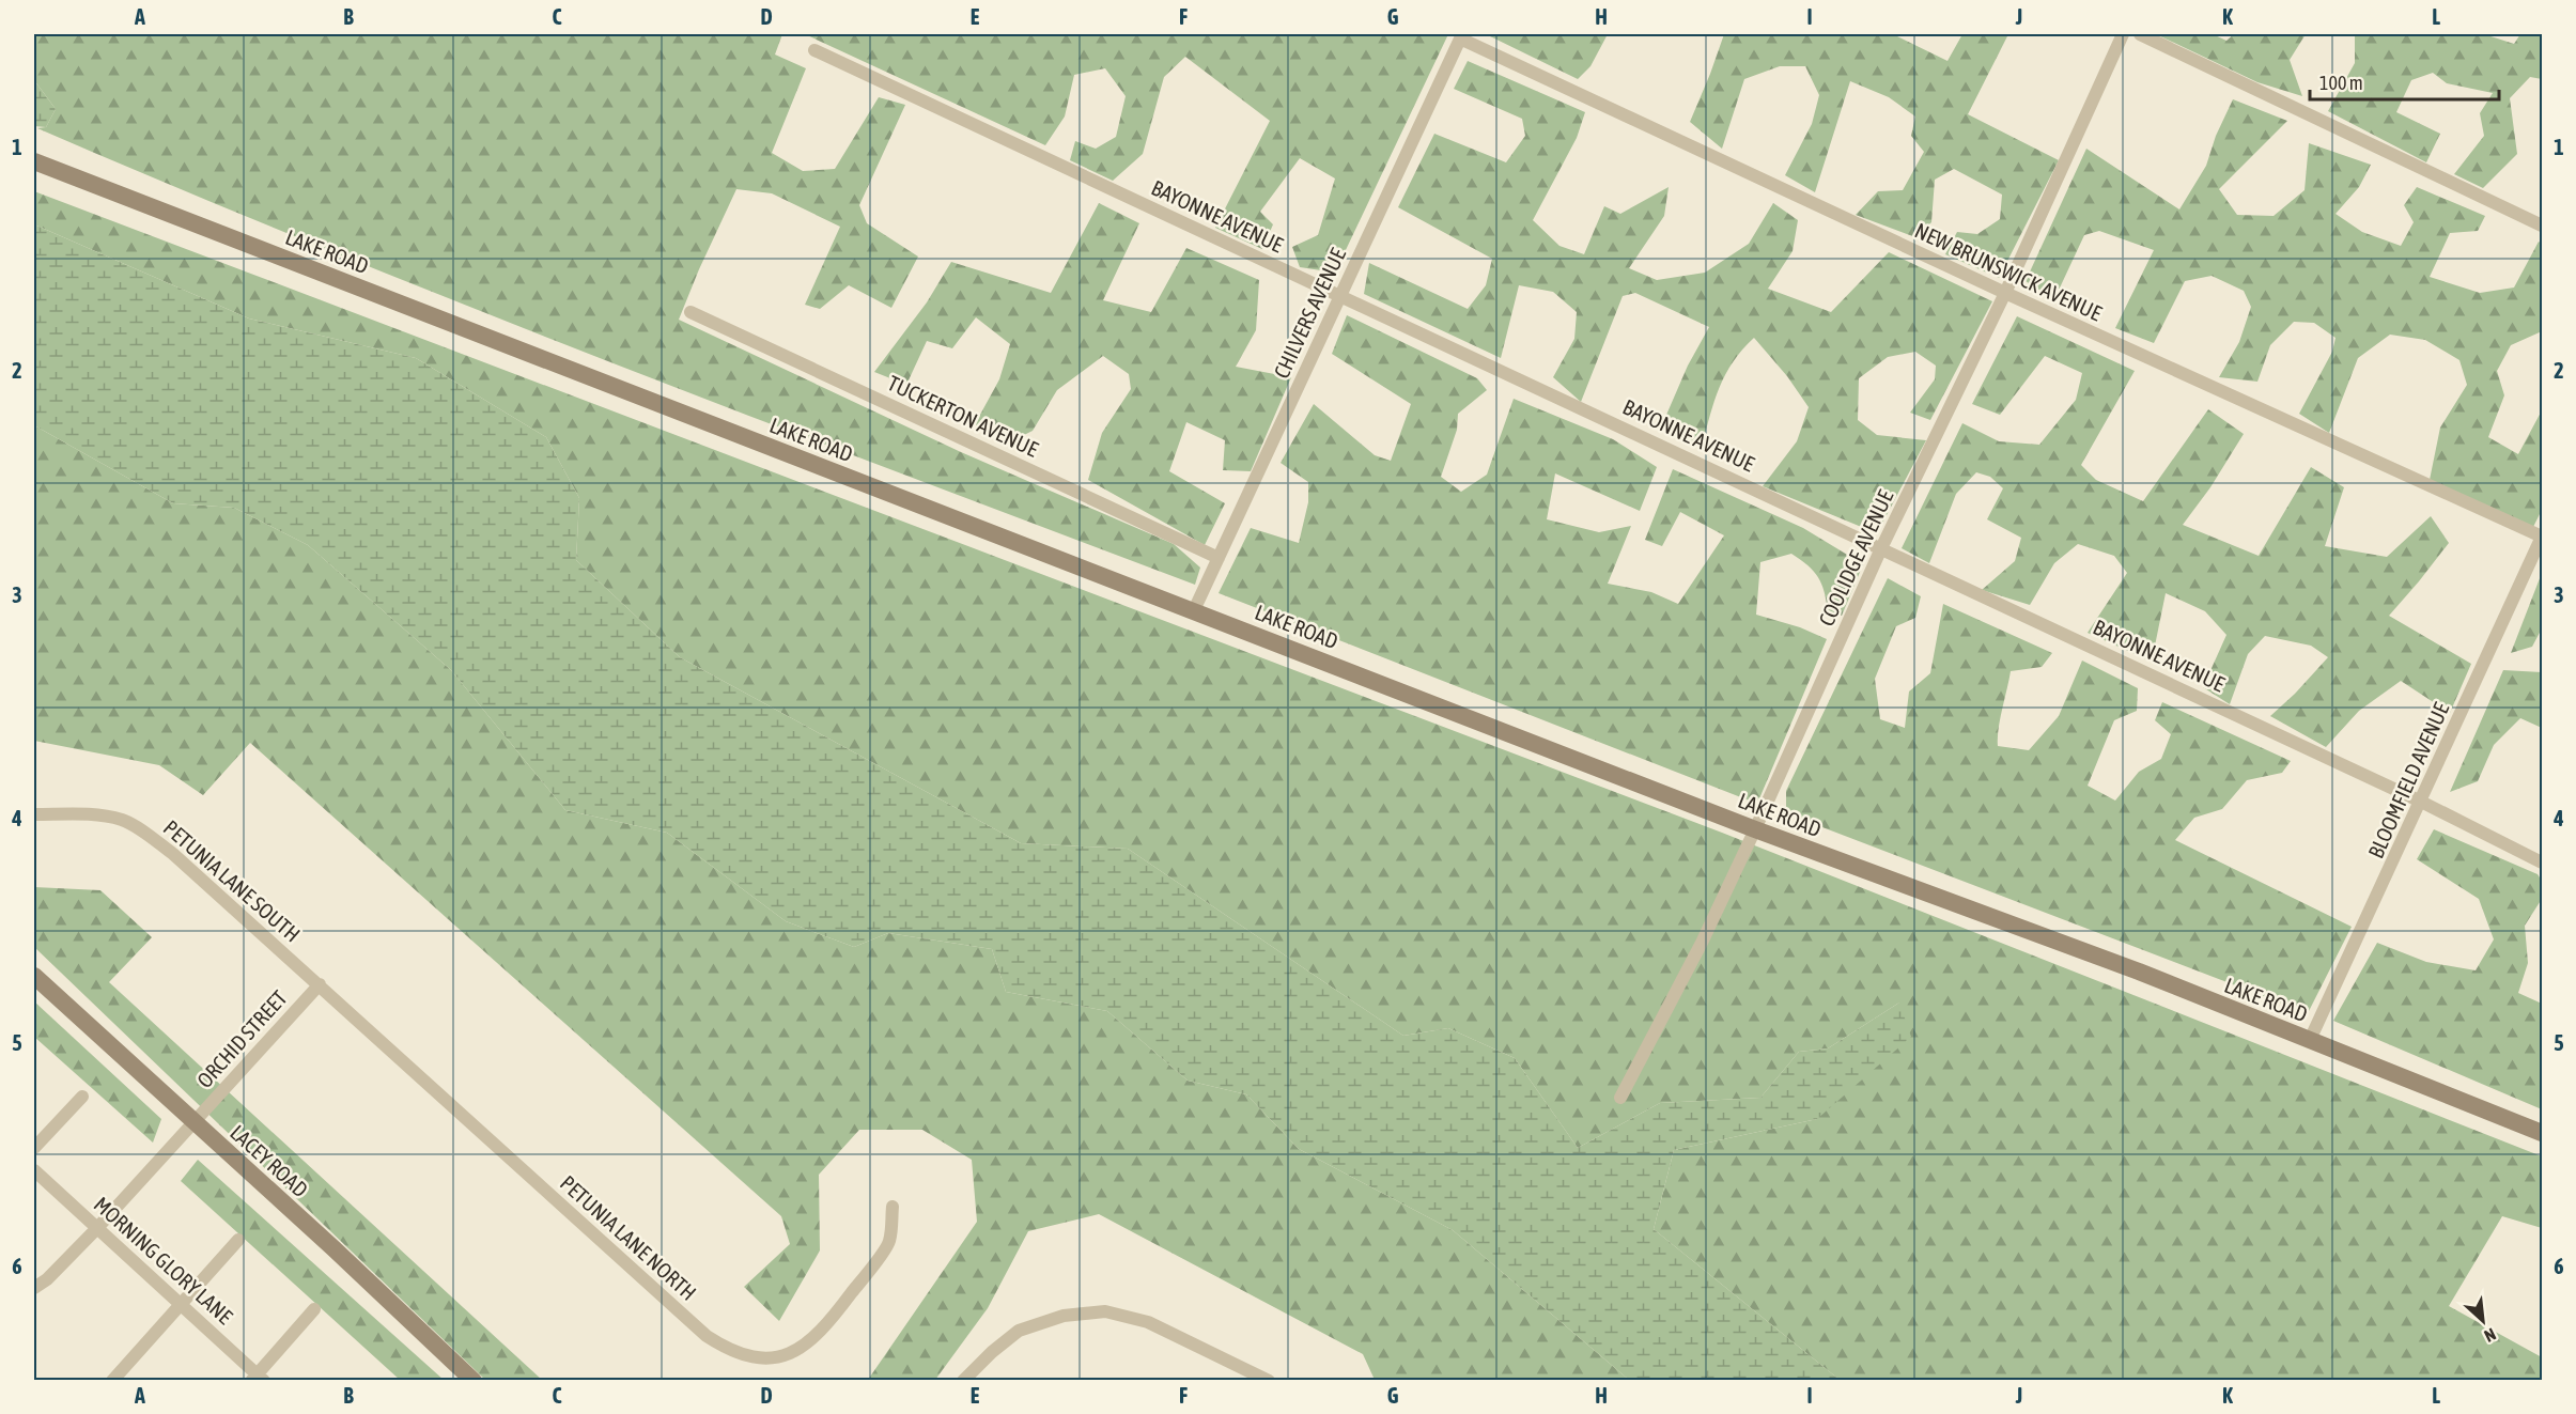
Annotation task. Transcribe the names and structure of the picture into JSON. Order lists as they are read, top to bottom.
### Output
{
  "streets": {
    "street": [
      "BAYONNE AVENUE",
      "LAKE ROAD",
      "NEW BRUNSWICK AVENUE",
      "CHILVERS AVENUE",
      "TUCKERTON AVENUE",
      "COOLIDGE AVENUE",
      "BLOOMFIELD AVENUE",
      "PETUNIA LANE SOUTH",
      "ORCHID STREET",
      "LACEY ROAD",
      "PETUNIA LANE NORTH",
      "MORNING GLORY LANE"
    ]
  },
  "crossings": [
    ["BAYONNE AVENUE", "CHILVERS AVENUE"],
    ["BAYONNE AVENUE", "COOLIDGE AVENUE"],
    ["BAYONNE AVENUE", "BLOOMFIELD AVENUE"],
    ["LAKE ROAD", "CHILVERS AVENUE"],
    ["LAKE ROAD", "COOLIDGE AVENUE"],
    ["LAKE ROAD", "BLOOMFIELD AVENUE"],
    ["NEW BRUNSWICK AVENUE", "CHILVERS AVENUE"],
    ["NEW BRUNSWICK AVENUE", "COOLIDGE AVENUE"],
    ["NEW BRUNSWICK AVENUE", "BLOOMFIELD AVENUE"],
    ["CHILVERS AVENUE", "TUCKERTON AVENUE"],
    ["PETUNIA LANE SOUTH", "ORCHID STREET"],
    ["PETUNIA LANE SOUTH", "PETUNIA LANE NORTH"],
    ["ORCHID STREET", "LACEY ROAD"],
    ["ORCHID STREET", "PETUNIA LANE NORTH"],
    ["ORCHID STREET", "MORNING GLORY LANE"]
  ],
  "scale_bar": "100 m",
  "north": "bottom right",
  "grid": {
    "columns": [
      "A",
      "B",
      "C",
      "D",
      "E",
      "F",
      "G",
      "H",
      "I",
      "J",
      "K",
      "L"
    ],
    "rows": [
      "1",
      "2",
      "3",
      "4",
      "5",
      "6"
    ]
  }
}
